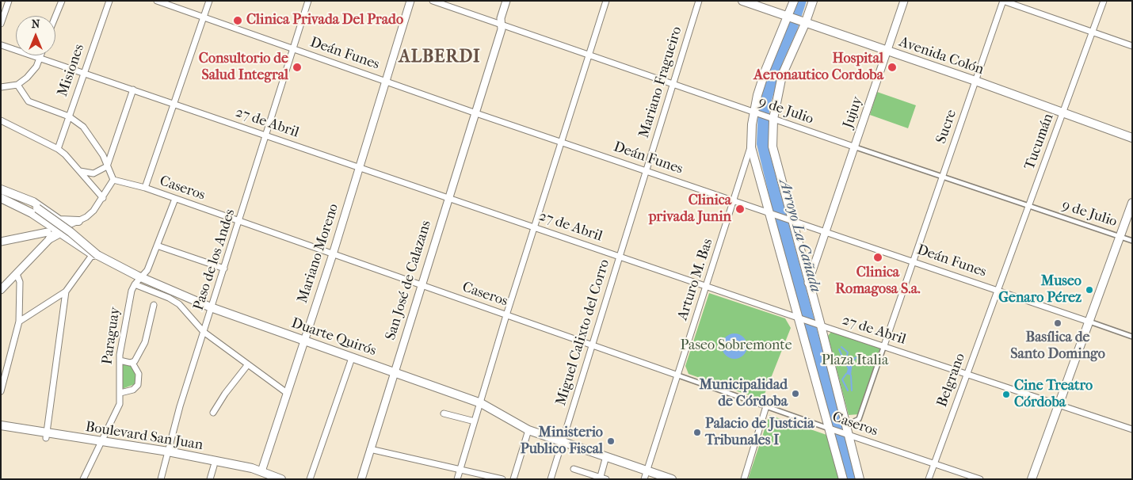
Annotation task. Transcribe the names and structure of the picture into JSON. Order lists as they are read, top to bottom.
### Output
{
  "streets": {
    "main road": ["Avenida Colón", "Duarte Quirós", "Boulevard San Juan"],
    "street": [
      "Deán Funes",
      "Misiones",
      "Mariano Fragueiro",
      "9 de Julio",
      "Jujuy",
      "27 de Abril",
      "Sucre",
      "Tucumán",
      "Caseros",
      "Mariano Moreno",
      "Paso de los Andes",
      "Arturo M. Bas",
      "San José de Calazans",
      "Miguel Calixto del Corro",
      "Paraguay",
      "Belgrano"
    ]
  },
  "crossings": [
    ["Deán Funes", "Mariano Fragueiro"],
    ["Deán Funes", "Jujuy"],
    ["Deán Funes", "Sucre"],
    ["Deán Funes", "Tucumán"],
    ["Deán Funes", "Mariano Moreno"],
    ["Deán Funes", "Paso de los Andes"],
    ["Deán Funes", "Arturo M. Bas"],
    ["Deán Funes", "San José de Calazans"],
    ["Deán Funes", "Miguel Calixto del Corro"],
    ["Deán Funes", "Belgrano"],
    ["Avenida Colón", "Jujuy"],
    ["Avenida Colón", "Sucre"],
    ["Avenida Colón", "Tucumán"],
    ["Misiones", "27 de Abril"],
    ["Mariano Fragueiro", "9 de Julio"],
    ["Mariano Fragueiro", "Miguel Calixto del Corro"],
    ["9 de Julio", "Jujuy"],
    ["9 de Julio", "Sucre"],
    ["9 de Julio", "Tucumán"],
    ["9 de Julio", "San José de Calazans"],
    ["27 de Abril", "Sucre"],
    ["27 de Abril", "Mariano Moreno"],
    ["27 de Abril", "Paso de los Andes"],
    ["27 de Abril", "Arturo M. Bas"],
    ["27 de Abril", "San José de Calazans"],
    ["27 de Abril", "Miguel Calixto del Corro"],
    ["27 de Abril", "Belgrano"],
    ["Tucumán", "Belgrano"],
    ["Caseros", "Mariano Moreno"],
    ["Caseros", "Paso de los Andes"],
    ["Caseros", "Arturo M. Bas"],
    ["Caseros", "San José de Calazans"],
    ["Caseros", "Miguel Calixto del Corro"],
    ["Caseros", "Paraguay"],
    ["Caseros", "Belgrano"],
    ["Mariano Moreno", "Duarte Quirós"],
    ["Mariano Moreno", "Boulevard San Juan"],
    ["Paso de los Andes", "Duarte Quirós"],
    ["Paso de los Andes", "Boulevard San Juan"],
    ["Arturo M. Bas", "Duarte Quirós"],
    ["San José de Calazans", "Duarte Quirós"],
    ["Miguel Calixto del Corro", "Duarte Quirós"],
    ["Paraguay", "Duarte Quirós"],
    ["Paraguay", "Boulevard San Juan"]
  ],
  "districts": ["ALBERDI"],
  "water": ["Arroyo La Cañada"],
  "parks": ["Paseo Sobremonte", "Plaza Italia"],
  "places": [
    "Clinica Privada Del Prado",
    "Consultorio de Salud Integral",
    "Hospital Aeronautico Cordoba",
    "Clinica privada Junin",
    "Clinica Romagosa S.a.",
    "Museo Genaro Pérez",
    "Basílica de Santo Domingo",
    "Municipalidad de Córdoba",
    "Cine Treatro Córdoba",
    "Palacio de Justicia Tribunales I",
    "Ministerio Publico Fiscal"
  ],
  "north": "top"
}
